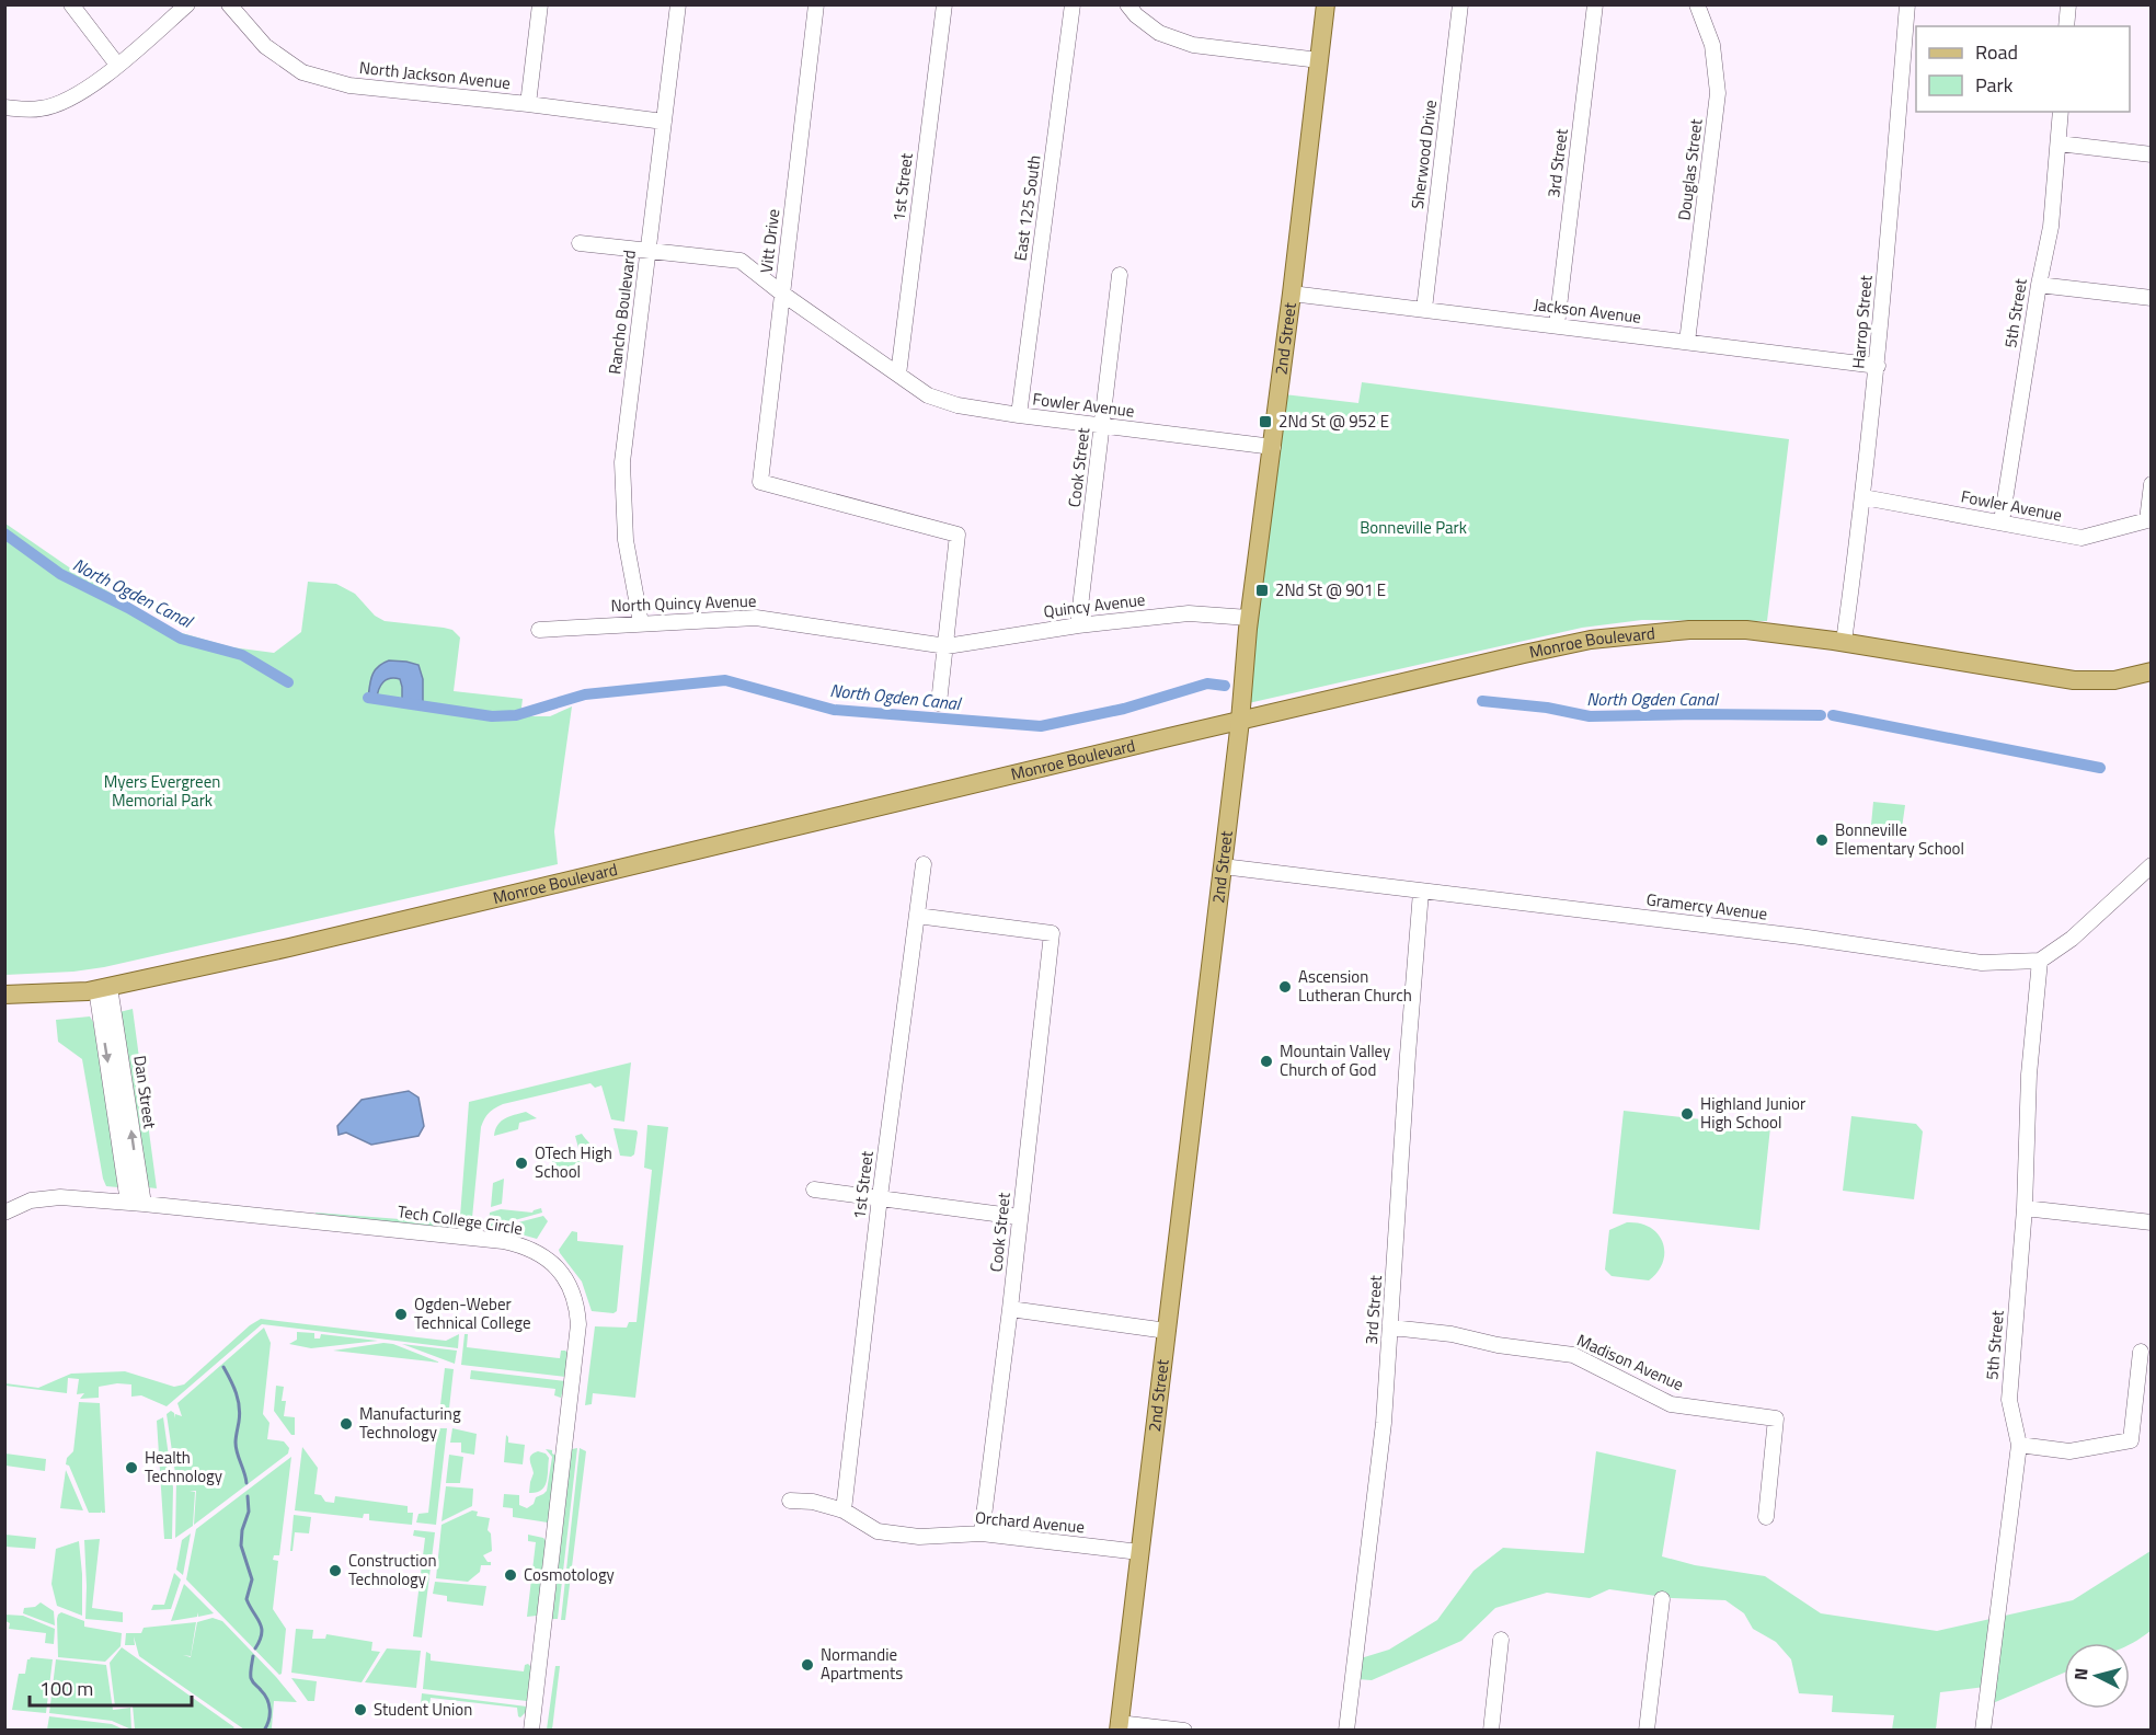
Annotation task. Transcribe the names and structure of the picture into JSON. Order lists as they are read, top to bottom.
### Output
{
  "streets": {
    "main road": ["2nd Street", "Monroe Boulevard"],
    "street": [
      "North Jackson Avenue",
      "Sherwood Drive",
      "3rd Street",
      "Douglas Street",
      "1st Street",
      "East 125 South",
      "Vitt Drive",
      "Jackson Avenue",
      "Rancho Boulevard",
      "5th Street",
      "Harrop Street",
      "Fowler Avenue",
      "Cook Street",
      "North Quincy Avenue",
      "Quincy Avenue",
      "Gramercy Avenue",
      "Dan Street",
      "Tech College Circle",
      "Madison Avenue",
      "Orchard Avenue"
    ]
  },
  "crossings": [
    ["North Jackson Avenue", "Rancho Boulevard"],
    ["Sherwood Drive", "Jackson Avenue"],
    ["3rd Street", "Jackson Avenue"],
    ["3rd Street", "Gramercy Avenue"],
    ["3rd Street", "Madison Avenue"],
    ["Douglas Street", "Jackson Avenue"],
    ["1st Street", "Fowler Avenue"],
    ["1st Street", "Cook Street"],
    ["1st Street", "Orchard Avenue"],
    ["East 125 South", "Fowler Avenue"],
    ["Vitt Drive", "Fowler Avenue"],
    ["Vitt Drive", "North Quincy Avenue"],
    ["Vitt Drive", "Quincy Avenue"],
    ["Jackson Avenue", "Harrop Street"],
    ["Jackson Avenue", "2nd Street"],
    ["Rancho Boulevard", "Fowler Avenue"],
    ["Rancho Boulevard", "North Quincy Avenue"],
    ["5th Street", "Fowler Avenue"],
    ["5th Street", "Gramercy Avenue"],
    ["Harrop Street", "Fowler Avenue"],
    ["Harrop Street", "Monroe Boulevard"],
    ["2nd Street", "Fowler Avenue"],
    ["2nd Street", "Quincy Avenue"],
    ["2nd Street", "Monroe Boulevard"],
    ["2nd Street", "Gramercy Avenue"],
    ["2nd Street", "Orchard Avenue"],
    ["Fowler Avenue", "Cook Street"],
    ["Cook Street", "Quincy Avenue"],
    ["Cook Street", "Orchard Avenue"],
    ["North Quincy Avenue", "Quincy Avenue"],
    ["Monroe Boulevard", "Dan Street"],
    ["Dan Street", "Tech College Circle"]
  ],
  "water": ["North Ogden Canal"],
  "parks": ["Bonneville Park", "Myers Evergreen Memorial Park"],
  "places": {
    "transit": ["2Nd St @ 952 E", "2Nd St @ 901 E"],
    "other": [
      "Bonneville Elementary School",
      "Ascension Lutheran Church",
      "Mountain Valley Church of God",
      "Highland Junior High School",
      "OTech High School",
      "Ogden-Weber Technical College",
      "Manufacturing Technology",
      "Health Technology",
      "Construction Technology",
      "Cosmotology",
      "Normandie Apartments",
      "Student Union"
    ]
  },
  "legend": ["Road", "Park"],
  "scale_bar": "100 m",
  "north": "left"
}
